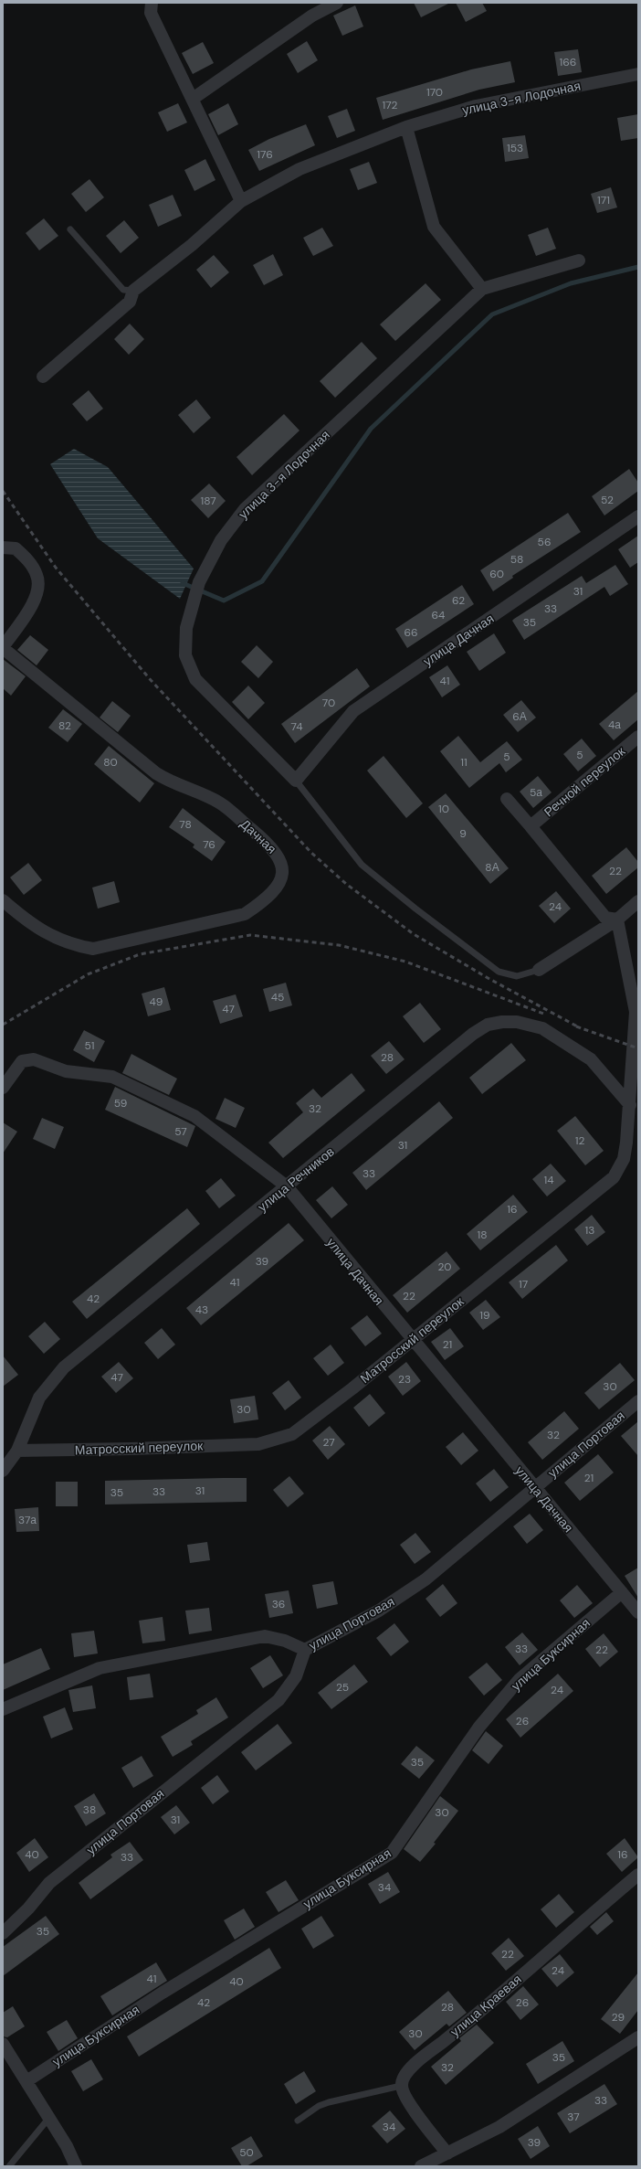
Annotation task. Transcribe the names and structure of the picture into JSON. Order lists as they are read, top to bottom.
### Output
{
  "streets": {
    "street": [
      "улица 3-я Лодочная",
      "улица Дачная",
      "Речной переулок",
      "Дачная",
      "улица Речников",
      "Матросский переулок",
      "улица Портовая",
      "улица Буксирная",
      "улица Краевая"
    ]
  },
  "crossings": [
    ["улица 3-я Лодочная", "улица Дачная"],
    ["улица Дачная", "улица Речников"],
    ["улица Дачная", "Матросский переулок"],
    ["улица Дачная", "улица Портовая"],
    ["улица Дачная", "улица Буксирная"],
    ["улица Речников", "Матросский переулок"]
  ],
  "house_numbers": [
    "166",
    "170",
    "172",
    "153",
    "176",
    "171",
    "52",
    "187",
    "56",
    "58",
    "60",
    "31",
    "62",
    "33",
    "64",
    "35",
    "66",
    "41",
    "70",
    "6А",
    "4а",
    "82",
    "74",
    "5",
    "5",
    "80",
    "11",
    "5а",
    "10",
    "78",
    "9",
    "76",
    "8А",
    "22",
    "24",
    "45",
    "49",
    "47",
    "51",
    "28",
    "59",
    "32",
    "57",
    "12",
    "31",
    "33",
    "14",
    "16",
    "13",
    "18",
    "39",
    "20",
    "41",
    "17",
    "22",
    "42",
    "43",
    "19",
    "21",
    "47",
    "23",
    "30",
    "30",
    "32",
    "27",
    "21",
    "31",
    "33",
    "35",
    "37а",
    "36",
    "33",
    "22",
    "25",
    "24",
    "26",
    "35",
    "38",
    "30",
    "31",
    "40",
    "16",
    "33",
    "34",
    "35",
    "22",
    "24",
    "41",
    "40",
    "42",
    "26",
    "28",
    "29",
    "30",
    "35",
    "32",
    "33",
    "37",
    "34",
    "39",
    "50"
  ]
}
